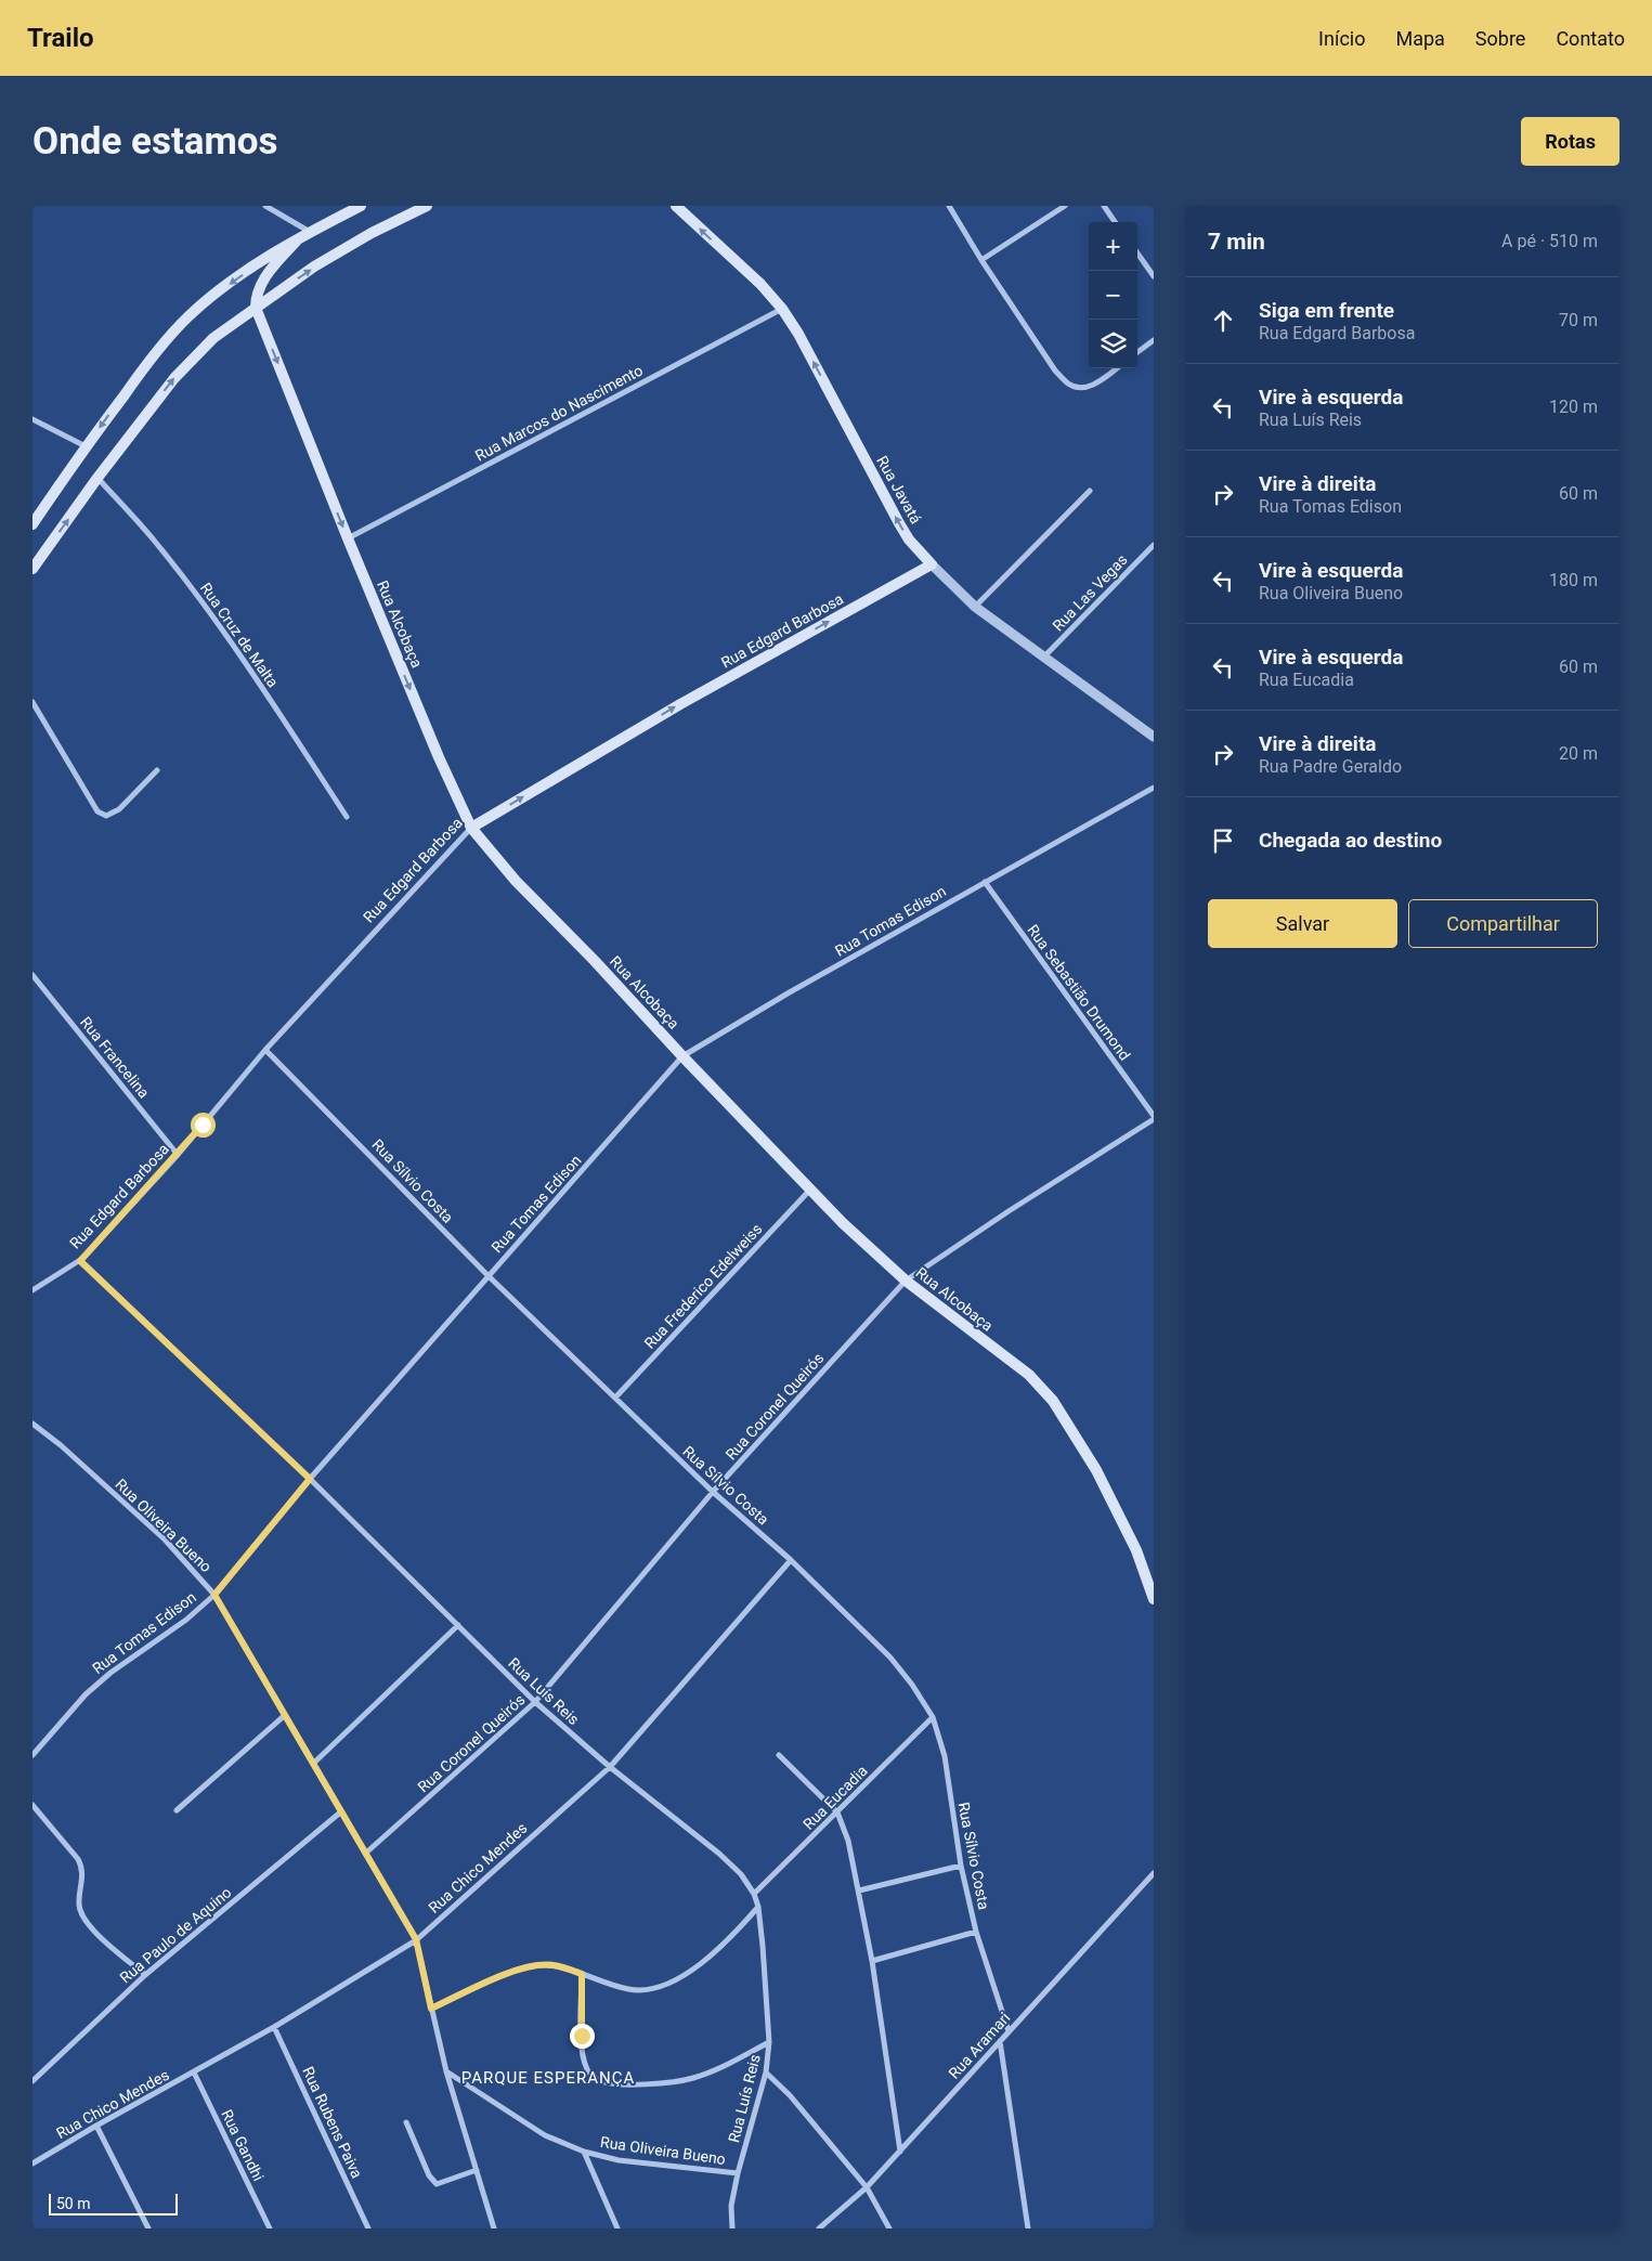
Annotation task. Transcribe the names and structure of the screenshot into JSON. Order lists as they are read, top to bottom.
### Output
{
  "streets": {
    "main road": ["Rua Javatá", "Rua Alcobaça", "Rua Edgard Barbosa"],
    "street": [
      "Rua Marcos do Nascimento",
      "Rua Las Vegas",
      "Rua Cruz de Malta",
      "Rua Tomas Edison",
      "Rua Sebastião Drumond",
      "Rua Francelina",
      "Rua Sílvio Costa",
      "Rua Frederico Edelweiss",
      "Rua Coronel Queirós",
      "Rua Oliveira Bueno",
      "Rua Luís Reis",
      "Rua Eucadia",
      "Rua Chico Mendes",
      "Rua Paulo de Aquino",
      "Rua Aramari",
      "Rua Rubens Paiva",
      "Rua Gandhi"
    ]
  },
  "crossings": [
    ["Rua Marcos do Nascimento", "Rua Javatá"],
    ["Rua Marcos do Nascimento", "Rua Alcobaça"],
    ["Rua Javatá", "Rua Las Vegas"],
    ["Rua Javatá", "Rua Edgard Barbosa"],
    ["Rua Alcobaça", "Rua Edgard Barbosa"],
    ["Rua Alcobaça", "Rua Tomas Edison"],
    ["Rua Alcobaça", "Rua Frederico Edelweiss"],
    ["Rua Alcobaça", "Rua Coronel Queirós"],
    ["Rua Edgard Barbosa", "Rua Francelina"],
    ["Rua Edgard Barbosa", "Rua Sílvio Costa"],
    ["Rua Edgard Barbosa", "Rua Luís Reis"],
    ["Rua Tomas Edison", "Rua Sebastião Drumond"],
    ["Rua Tomas Edison", "Rua Sílvio Costa"],
    ["Rua Tomas Edison", "Rua Oliveira Bueno"],
    ["Rua Tomas Edison", "Rua Luís Reis"],
    ["Rua Sebastião Drumond", "Rua Coronel Queirós"],
    ["Rua Sílvio Costa", "Rua Frederico Edelweiss"],
    ["Rua Sílvio Costa", "Rua Coronel Queirós"],
    ["Rua Sílvio Costa", "Rua Eucadia"],
    ["Rua Sílvio Costa", "Rua Chico Mendes"],
    ["Rua Sílvio Costa", "Rua Aramari"],
    ["Rua Coronel Queirós", "Rua Oliveira Bueno"],
    ["Rua Coronel Queirós", "Rua Luís Reis"],
    ["Rua Oliveira Bueno", "Rua Luís Reis"],
    ["Rua Oliveira Bueno", "Rua Chico Mendes"],
    ["Rua Oliveira Bueno", "Rua Paulo de Aquino"],
    ["Rua Luís Reis", "Rua Eucadia"],
    ["Rua Luís Reis", "Rua Chico Mendes"],
    ["Rua Chico Mendes", "Rua Rubens Paiva"],
    ["Rua Chico Mendes", "Rua Gandhi"]
  ],
  "one_way": ["Rua Javatá", "Rua Alcobaça", "Rua Edgard Barbosa"],
  "districts": ["PARQUE ESPERANÇA"],
  "scale_bar": "50 m",
  "page": {
    "header": "Trailo",
    "nav": [
      "Início",
      "Mapa",
      "Sobre",
      "Contato"
    ],
    "buttons": [
      "Rotas",
      ["Salvar", "Compartilhar"]
    ],
    "title": "Onde estamos",
    "heading": ["7 min", "A pé · 510 m"],
    "map_buttons": ["+", "−"],
    "list": [
      ["Siga em frente", "Rua Edgard Barbosa", "70 m"],
      ["Vire à esquerda", "Rua Luís Reis", "120 m"],
      ["Vire à direita", "Rua Tomas Edison", "60 m"],
      ["Vire à esquerda", "Rua Oliveira Bueno", "180 m"],
      ["Vire à esquerda", "Rua Eucadia", "60 m"],
      ["Vire à direita", "Rua Padre Geraldo", "20 m"],
      "Chegada ao destino"
    ],
    "scale": "50 m"
  }
}
